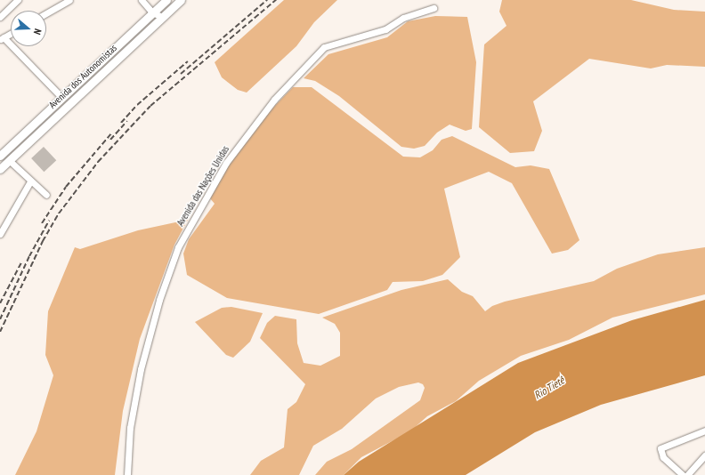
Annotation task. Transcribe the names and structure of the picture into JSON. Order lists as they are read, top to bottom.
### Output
{
  "streets": {
    "main road": ["Avenida dos Autonomistas"],
    "street": ["Avenida das Nações Unidas"]
  },
  "water": ["Rio Tietê"],
  "north": "right"
}
